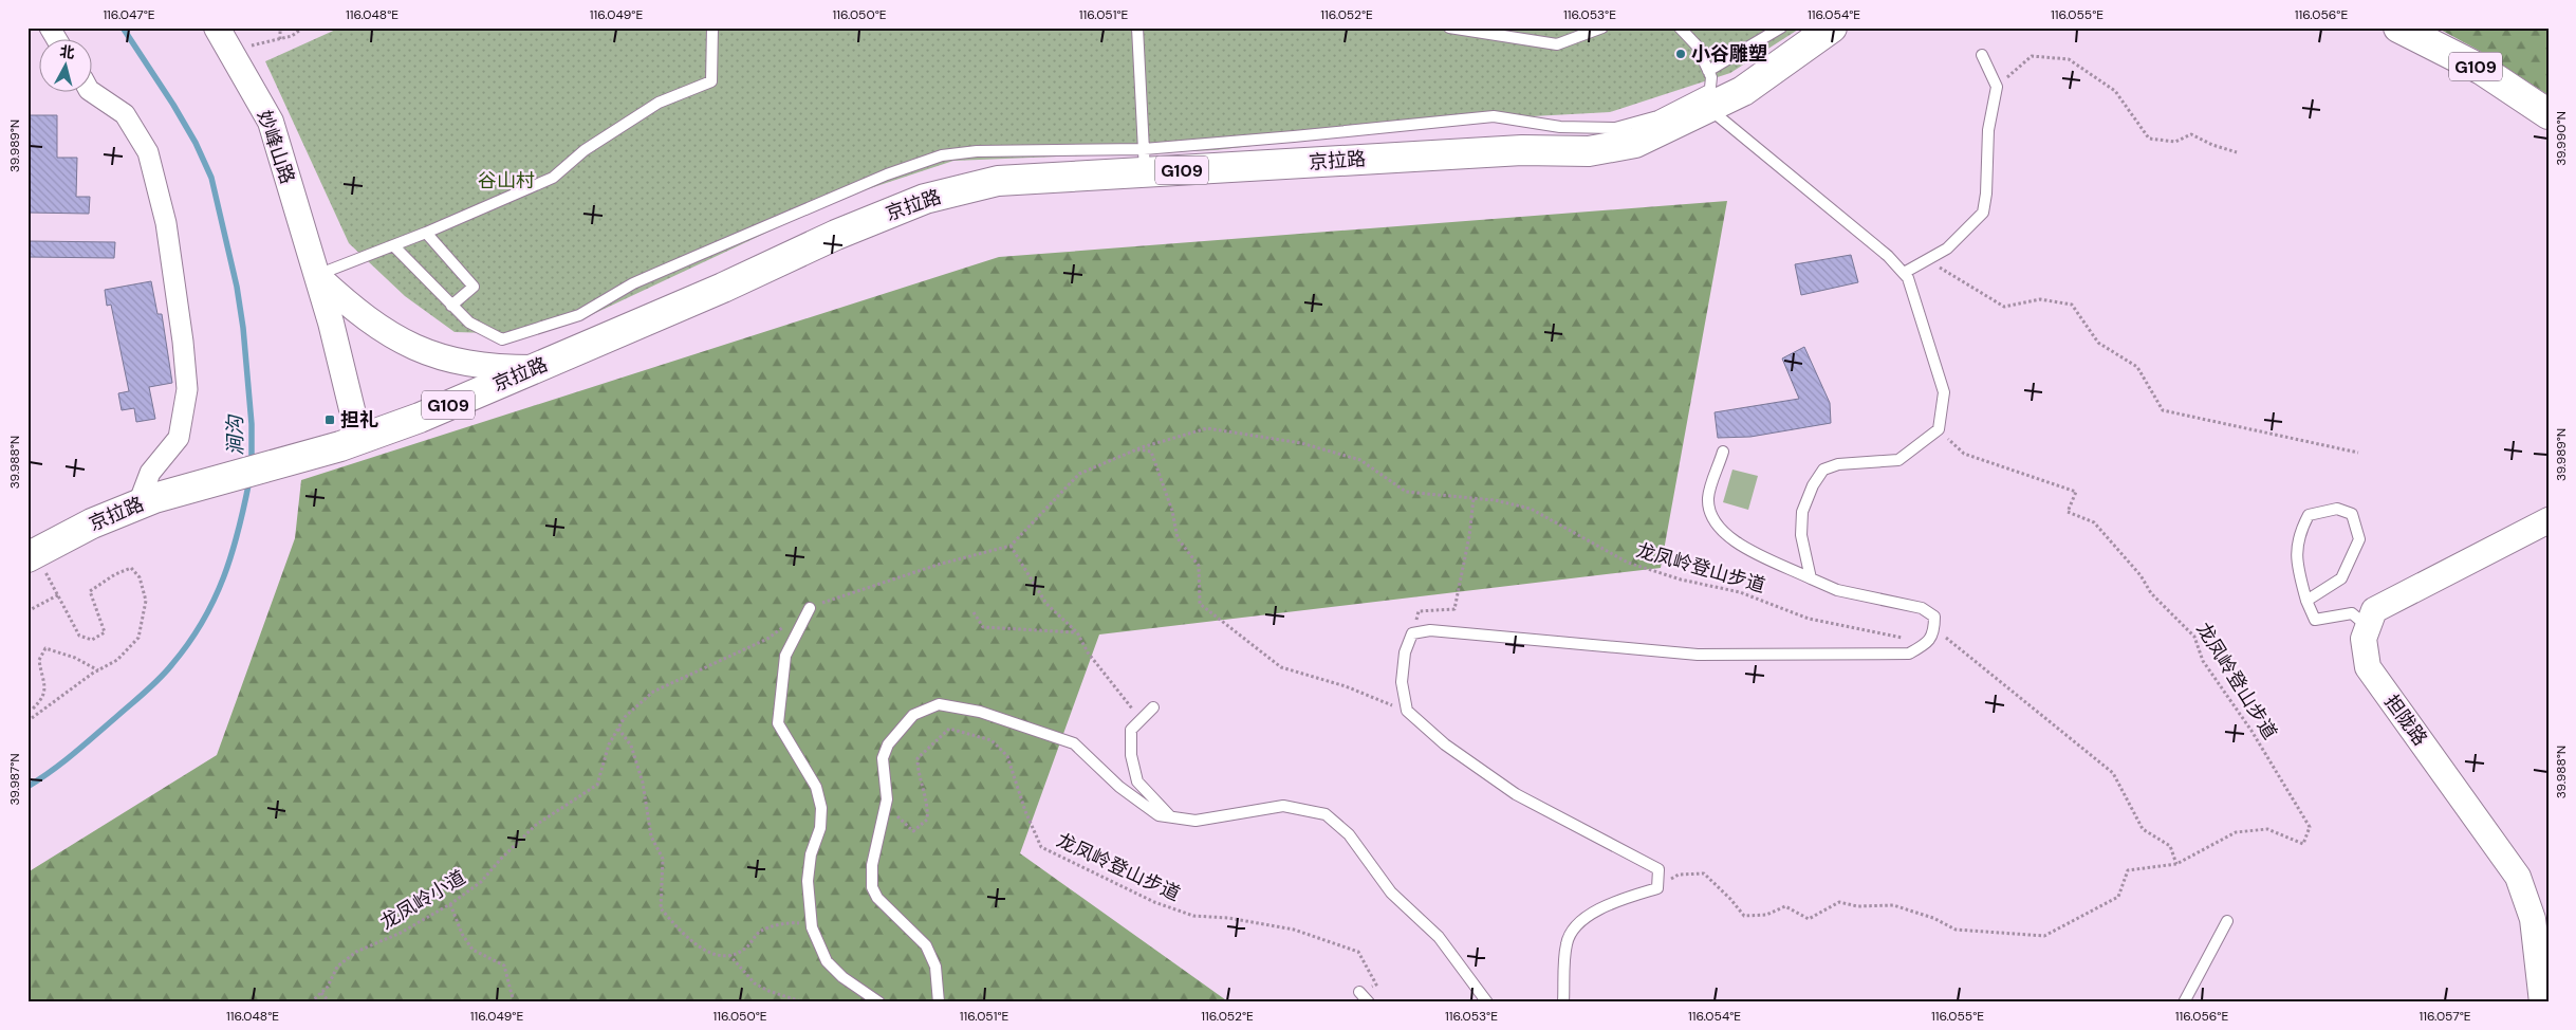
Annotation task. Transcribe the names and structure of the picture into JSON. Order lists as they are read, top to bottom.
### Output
{
  "streets": {
    "highway": ["G109", "京拉路"],
    "street": ["妙峰山路", "担陇路"],
    "path": ["龙凤岭登山步道", "龙凤岭小道"]
  },
  "crossings": [
    ["妙峰山路", "京拉路"]
  ],
  "water": ["涧沟"],
  "parks": ["谷山村"],
  "places": {
    "other": ["小谷雕塑"],
    "transit": ["担礼"]
  },
  "north": "top",
  "coordinates": [
    "116.047°E",
    "116.048°E",
    "116.049°E",
    "116.050°E",
    "116.051°E",
    "116.052°E",
    "116.053°E",
    "116.054°E",
    "116.055°E",
    "116.056°E",
    "39.990°N",
    "39.989°N",
    "39.988°N",
    "39.987°N",
    "116.057°E"
  ]
}
